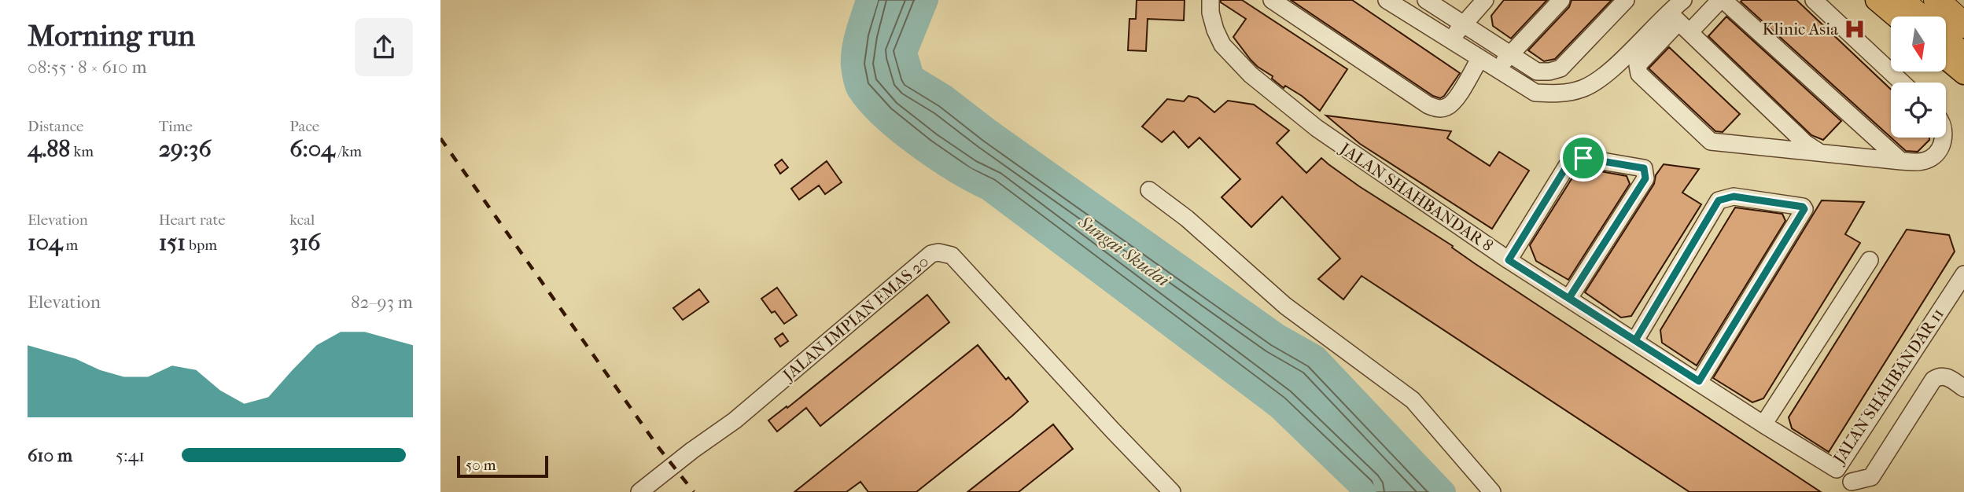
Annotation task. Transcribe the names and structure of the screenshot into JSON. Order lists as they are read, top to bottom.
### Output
{
  "streets": {
    "street": ["JALAN SHAHBANDAR 8", "JALAN IMPIAN EMAS 20", "JALAN SHAHBANDAR 11"]
  },
  "crossings": [
    ["JALAN SHAHBANDAR 8", "JALAN SHAHBANDAR 11"]
  ],
  "water": ["Sungai Skudai"],
  "places": {
    "hospital": ["Klinic Asia"]
  },
  "scale_bar": "50 m",
  "north": "bottom",
  "page": {
    "heading": ["Morning run", "08:55 · 8 × 610 m"],
    "stats": [
      ["Distance", "4.88 km"],
      ["Time", "29:36"],
      ["Pace", "6:04 /km"],
      ["Elevation", "104 m"],
      ["Heart rate", "151 bpm"],
      ["kcal", "316"]
    ],
    "chart": ["Elevation", "82–93 m"],
    "list": [
      {
        "name": "610 m",
        "note": "5:41"
      }
    ],
    "scale": "50 m"
  }
}
